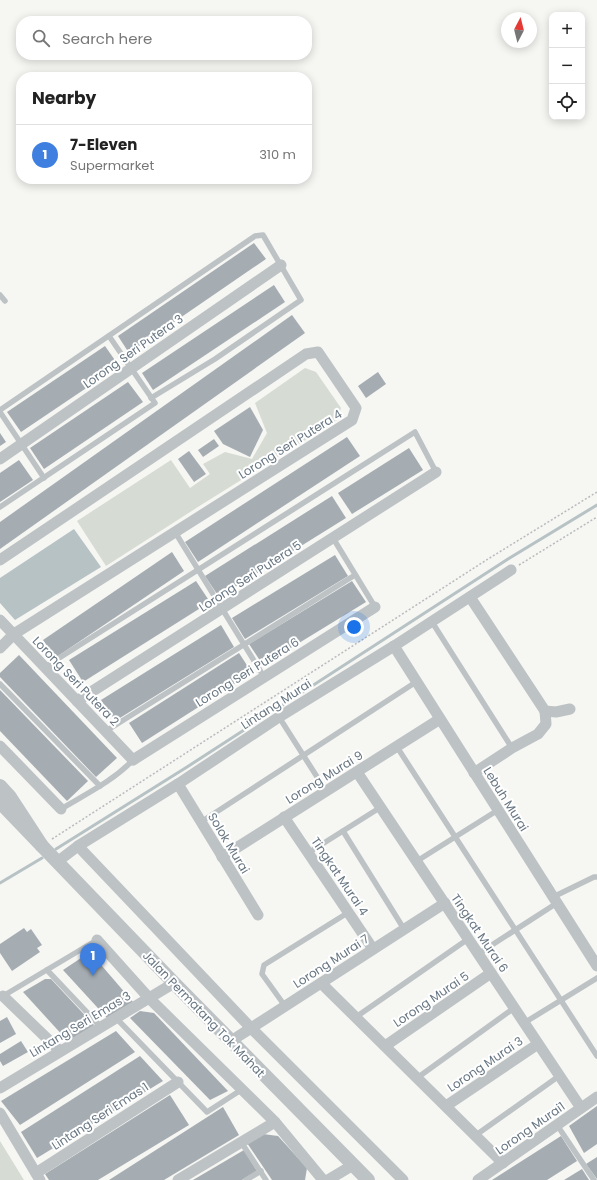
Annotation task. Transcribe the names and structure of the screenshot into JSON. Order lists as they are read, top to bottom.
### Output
{
  "streets": {
    "street": [
      "Lorong Seri Putera 3",
      "Lorong Seri Putera 4",
      "Lorong Seri Putera 5",
      "Lorong Seri Putera 6",
      "Lorong Seri Putera 2",
      "Lintang Murai",
      "Lorong Murai 9",
      "Lebuh Murai",
      "Solok Murai",
      "Tingkat Murai 4",
      "Tingkat Murai 6",
      "Lorong Murai 7",
      "Lorong Murai 5",
      "Jalan Permatang Tok Mahat",
      "Lintang Seri Emas 3",
      "Lorong Murai 3",
      "Lintang Seri Emas 1",
      "Lorong Murai1"
    ]
  },
  "crossings": [
    ["Lorong Seri Putera 4", "Lorong Seri Putera 2"],
    ["Lorong Seri Putera 5", "Lorong Seri Putera 2"],
    ["Lorong Seri Putera 6", "Lorong Seri Putera 2"],
    ["Lintang Murai", "Lebuh Murai"],
    ["Lintang Murai", "Solok Murai"],
    ["Lintang Murai", "Jalan Permatang Tok Mahat"],
    ["Lorong Murai 9", "Lebuh Murai"],
    ["Lorong Murai 9", "Solok Murai"],
    ["Lorong Murai 9", "Tingkat Murai 4"],
    ["Lorong Murai 9", "Tingkat Murai 6"],
    ["Tingkat Murai 4", "Lorong Murai 7"],
    ["Tingkat Murai 6", "Lorong Murai 7"],
    ["Tingkat Murai 6", "Lorong Murai 5"],
    ["Tingkat Murai 6", "Lorong Murai 3"],
    ["Tingkat Murai 6", "Lorong Murai1"],
    ["Lorong Murai 7", "Jalan Permatang Tok Mahat"],
    ["Jalan Permatang Tok Mahat", "Lintang Seri Emas 3"]
  ],
  "north": "top",
  "page": {
    "map_buttons": ["+", "−"],
    "search": "Search here",
    "heading": "Nearby",
    "list": [
      {
        "mark": "1",
        "name": "7-Eleven",
        "note": "Supermarket",
        "value": "310 m"
      }
    ],
    "pins": "1"
  }
}
